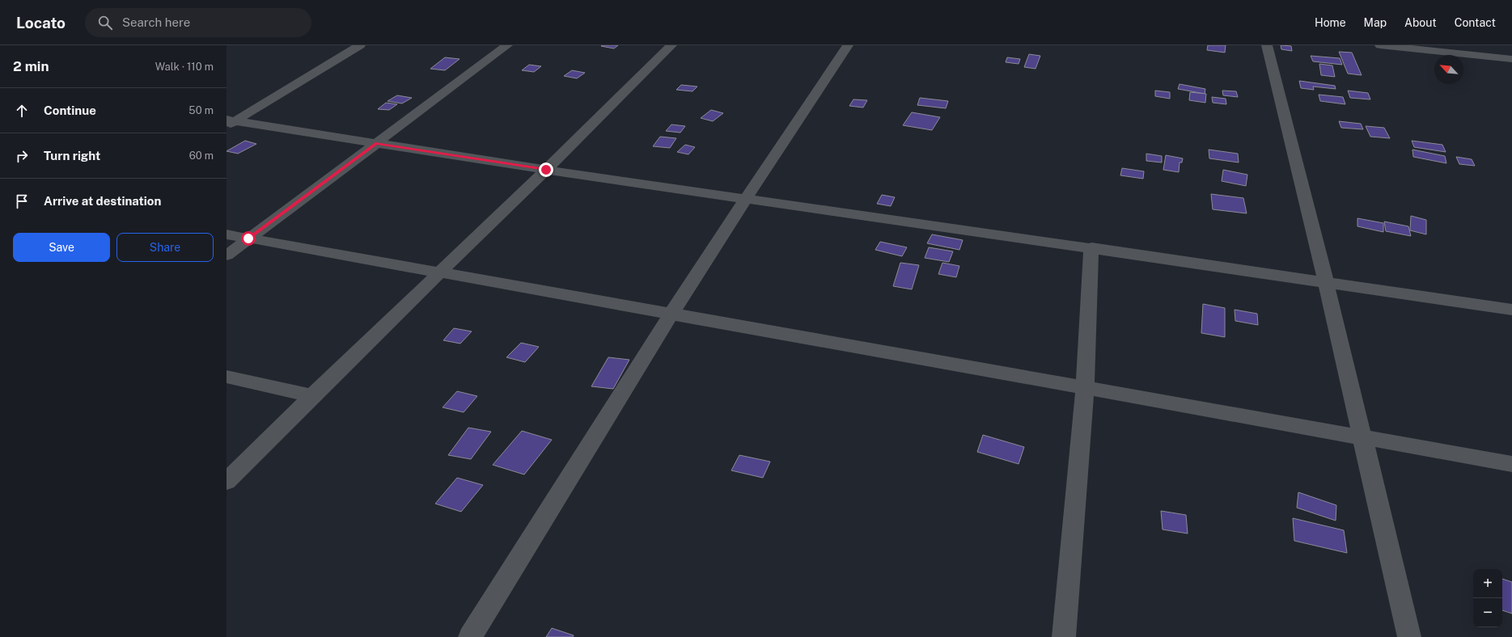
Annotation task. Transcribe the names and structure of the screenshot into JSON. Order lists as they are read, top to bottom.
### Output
{
  "north": "top left",
  "page": {
    "header": "Locato",
    "search": "Search here",
    "nav": [
      "Home",
      "Map",
      "About",
      "Contact"
    ],
    "heading": ["2 min", "Walk · 110 m"],
    "list": [
      ["Continue", "50 m"],
      ["Turn right", "60 m"],
      "Arrive at destination"
    ],
    "buttons": ["Save", "Share"],
    "map_buttons": ["+", "−"]
  }
}
